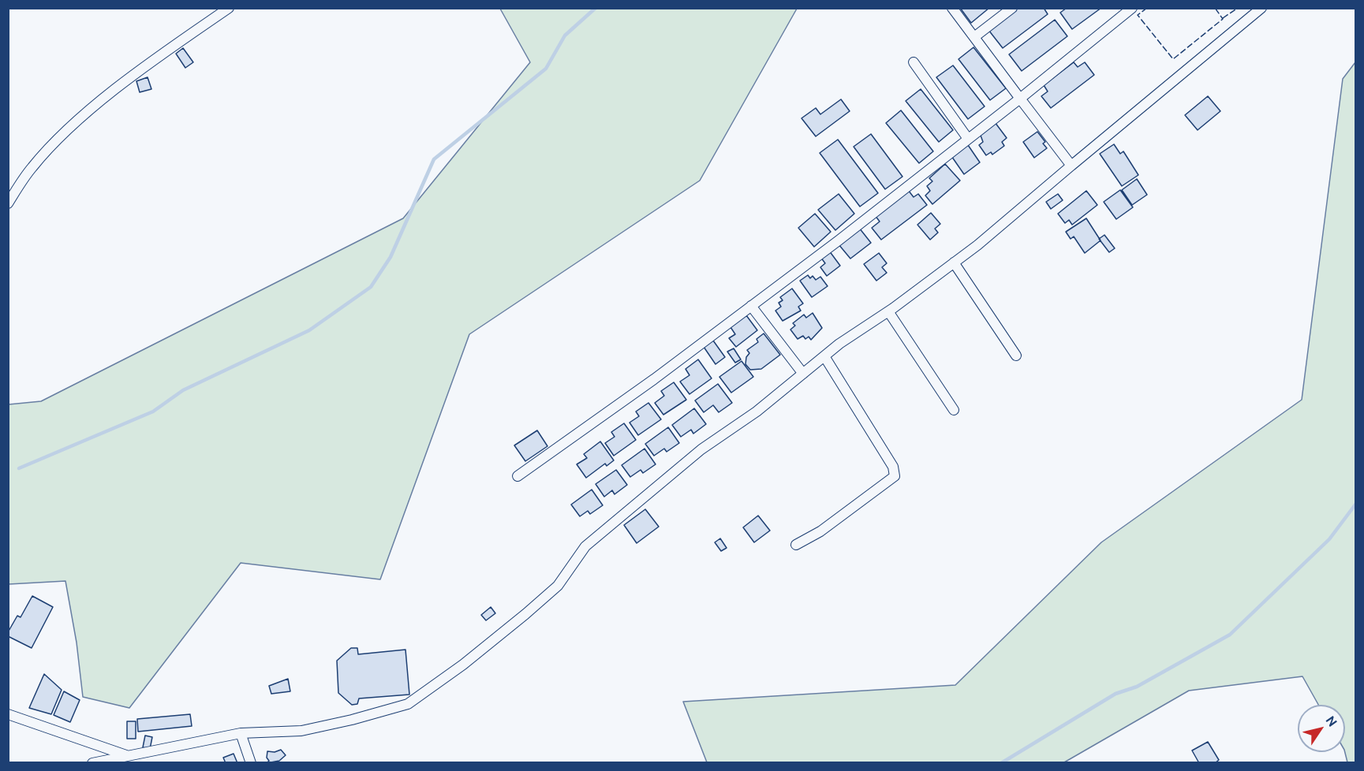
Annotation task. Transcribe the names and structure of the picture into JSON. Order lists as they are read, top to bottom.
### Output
{
  "north": "top right"
}
